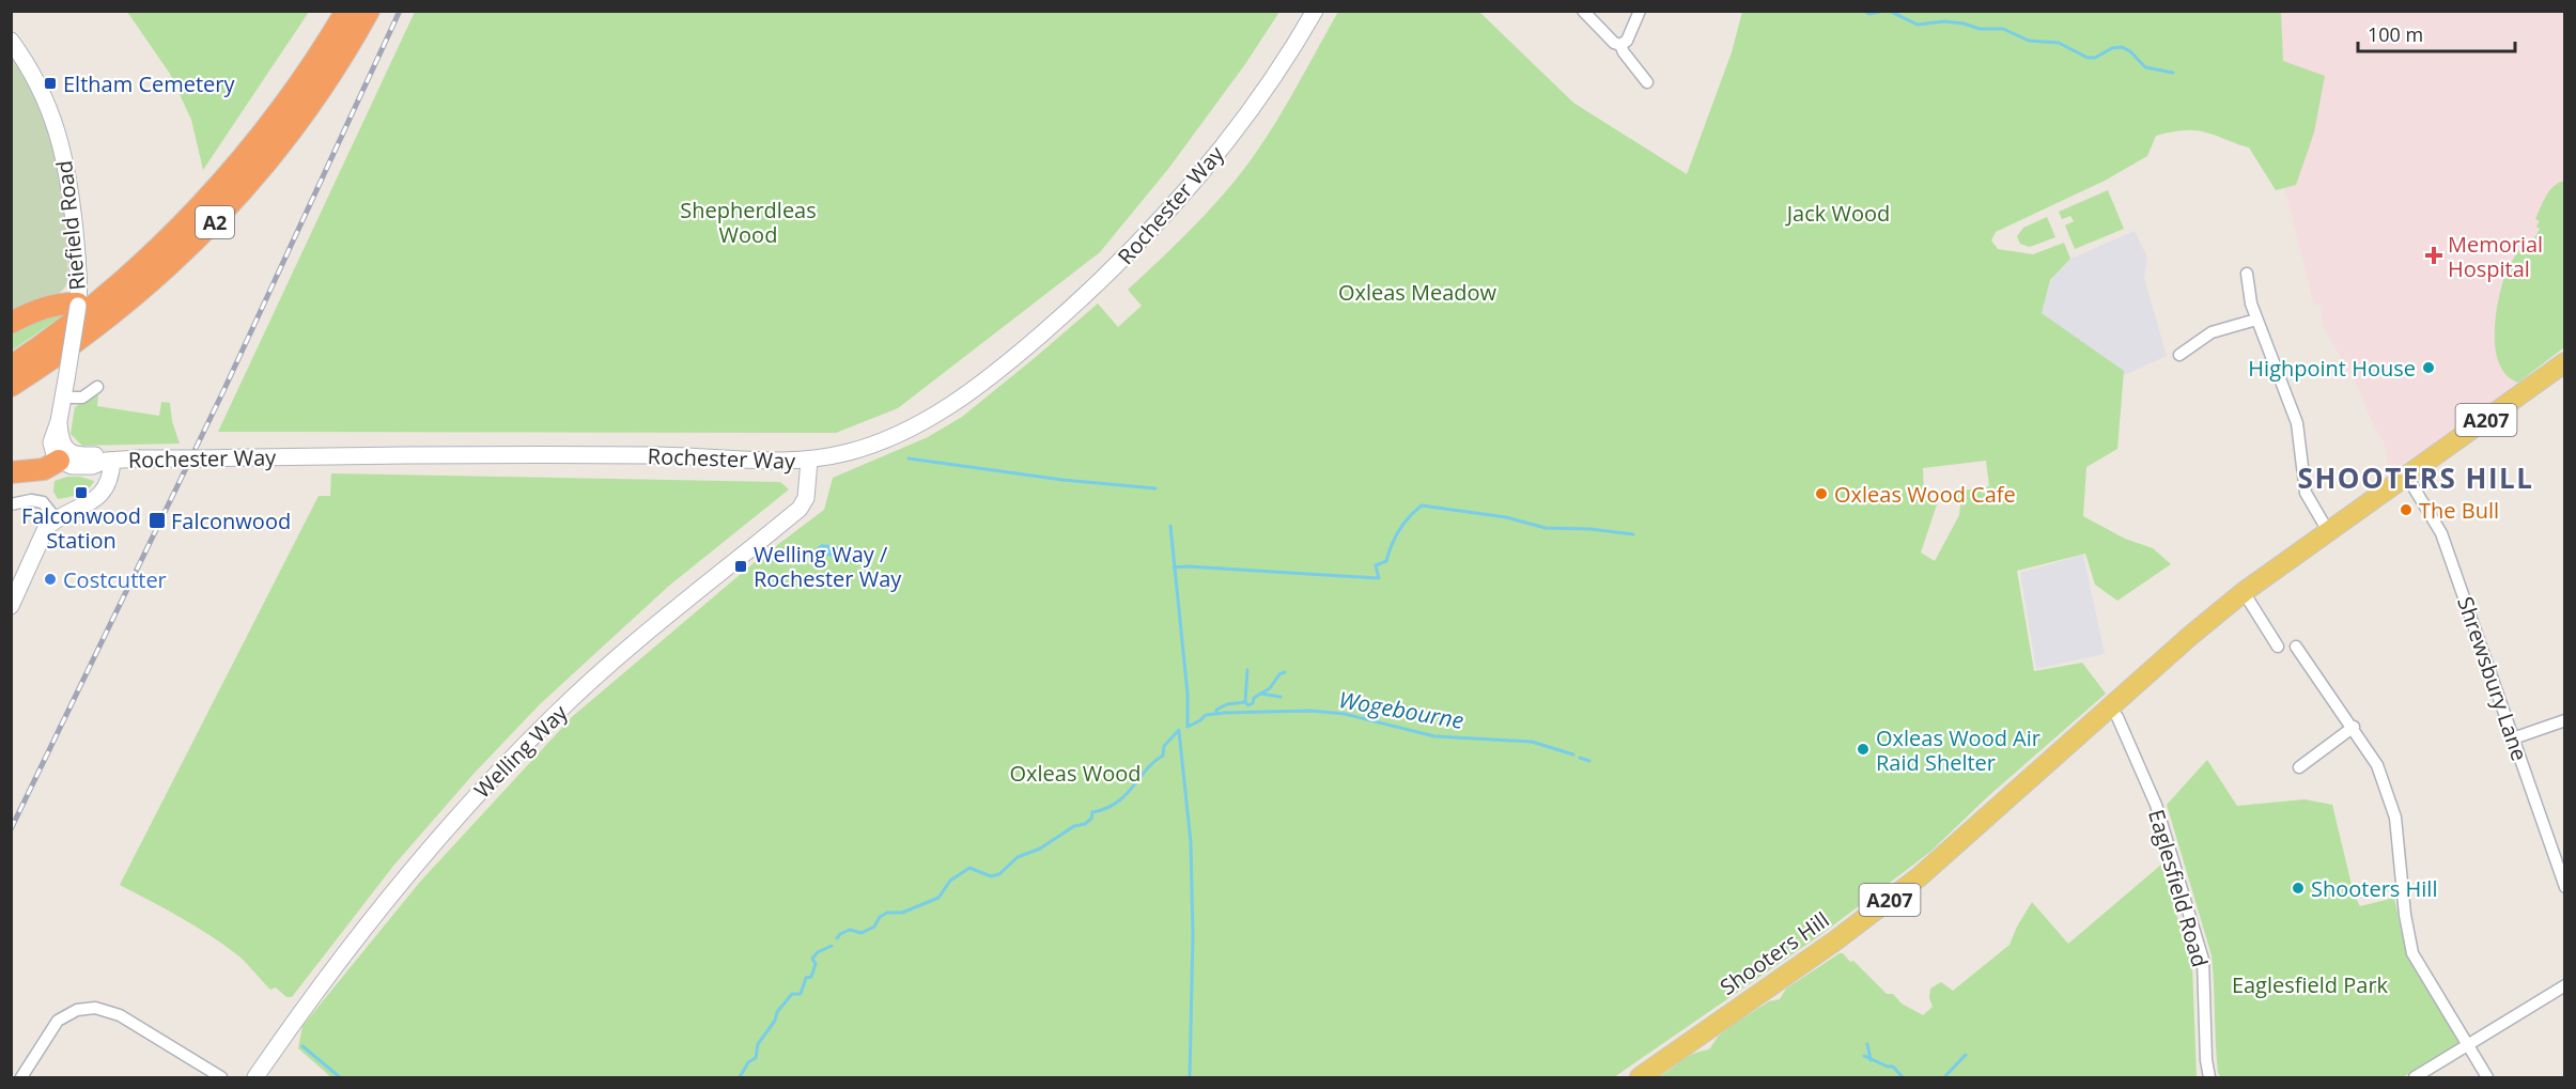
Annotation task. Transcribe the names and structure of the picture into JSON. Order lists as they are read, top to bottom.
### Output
{
  "streets": {
    "highway": ["A2"],
    "main road": ["A207", "Shooters Hill"],
    "street": [
      "Rochester Way",
      "Riefield Road",
      "Shrewsbury Lane",
      "Welling Way",
      "Eaglesfield Road"
    ]
  },
  "crossings": [
    ["Rochester Way", "Riefield Road"],
    ["Rochester Way", "Welling Way"],
    ["Shrewsbury Lane", "Shooters Hill"],
    ["Eaglesfield Road", "Shooters Hill"]
  ],
  "districts": ["SHOOTERS HILL"],
  "water": ["Wogebourne"],
  "parks": [
    "Shepherdleas Wood",
    "Jack Wood",
    "Oxleas Meadow",
    "Oxleas Wood",
    "Eaglesfield Park"
  ],
  "places": {
    "transit": [
      "Eltham Cemetery",
      "Falconwood Station",
      "Falconwood",
      "Welling Way / Rochester Way"
    ],
    "health": ["Memorial Hospital"],
    "other": [
      "Highpoint House",
      "Oxleas Wood Cafe",
      "The Bull",
      "Costcutter",
      "Oxleas Wood Air Raid Shelter",
      "Shooters Hill"
    ]
  },
  "scale_bar": "100 m"
}
